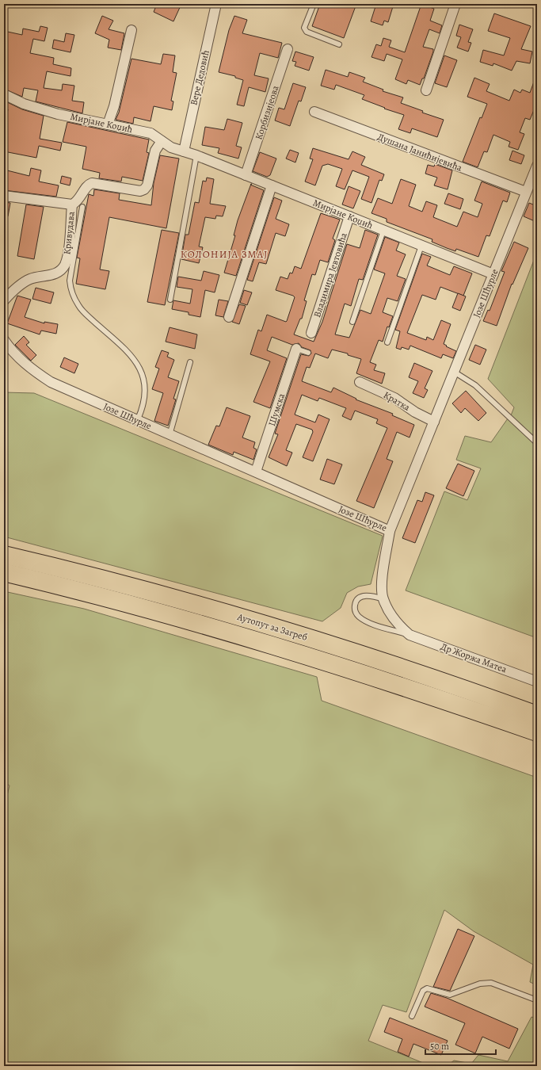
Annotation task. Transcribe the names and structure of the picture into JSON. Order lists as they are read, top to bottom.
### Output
{
  "streets": {
    "highway": ["Аутопут за Загреб"],
    "street": [
      "Вере Дедовић",
      "Корбизијеова",
      "Мирјане Коџић",
      "Душана Јанићијевића",
      "Кривудава",
      "Владимира Јевтовића",
      "Јозе Шћурле",
      "Кратка",
      "Шумска",
      "Др Жоржа Матеа"
    ]
  },
  "crossings": [
    ["Вере Дедовић", "Мирјане Коџић"],
    ["Корбизијеова", "Мирјане Коџић"],
    ["Мирјане Коџић", "Владимира Јевтовића"],
    ["Мирјане Коџић", "Јозе Шћурле"],
    ["Душана Јанићијевића", "Јозе Шћурле"],
    ["Јозе Шћурле", "Кратка"],
    ["Јозе Шћурле", "Шумска"]
  ],
  "districts": ["КОЛОНИЈА ЗМАЈ"],
  "scale_bar": "50 m"
}
